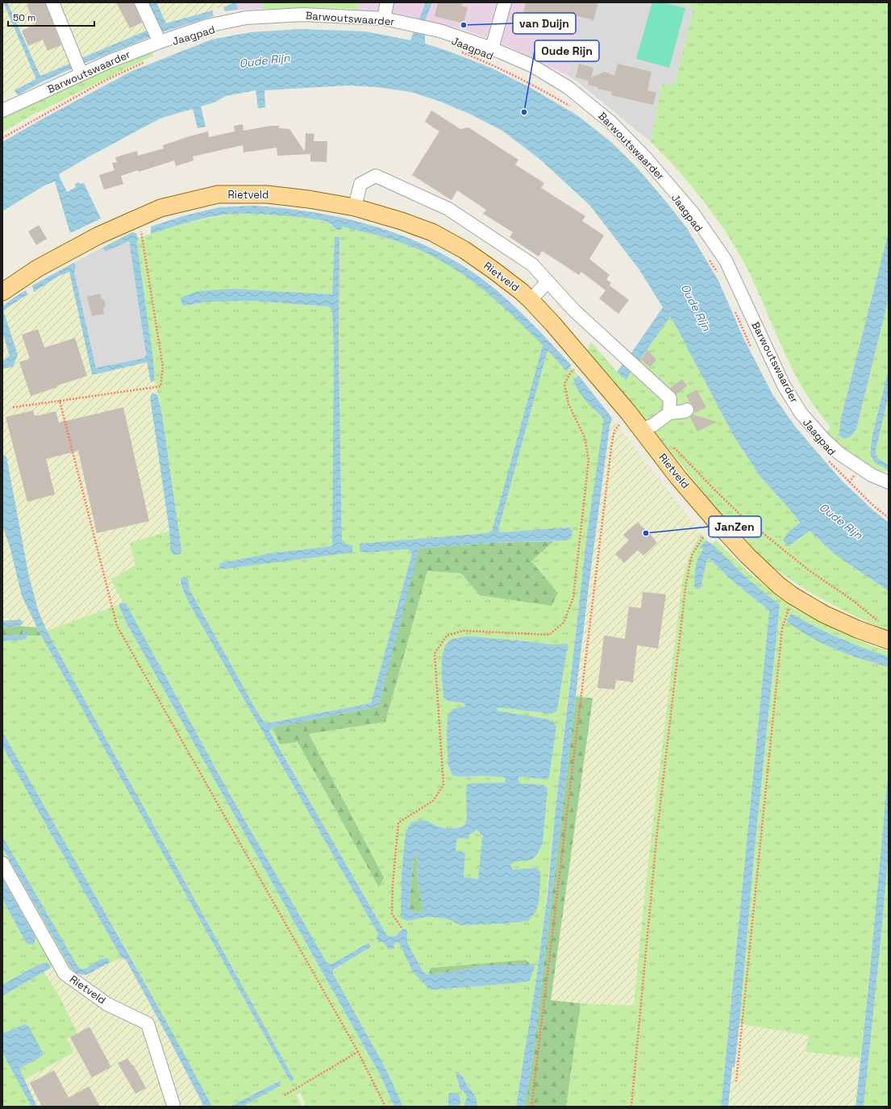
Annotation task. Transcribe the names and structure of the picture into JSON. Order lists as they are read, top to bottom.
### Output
{
  "streets": {
    "main road": ["Rietveld"],
    "street": ["Barwoutswaarder"],
    "path": ["Jaagpad"]
  },
  "water": ["Oude Rijn"],
  "places": ["van Duijn", "Oude Rijn", "JanZen"],
  "scale_bar": "50 m"
}
